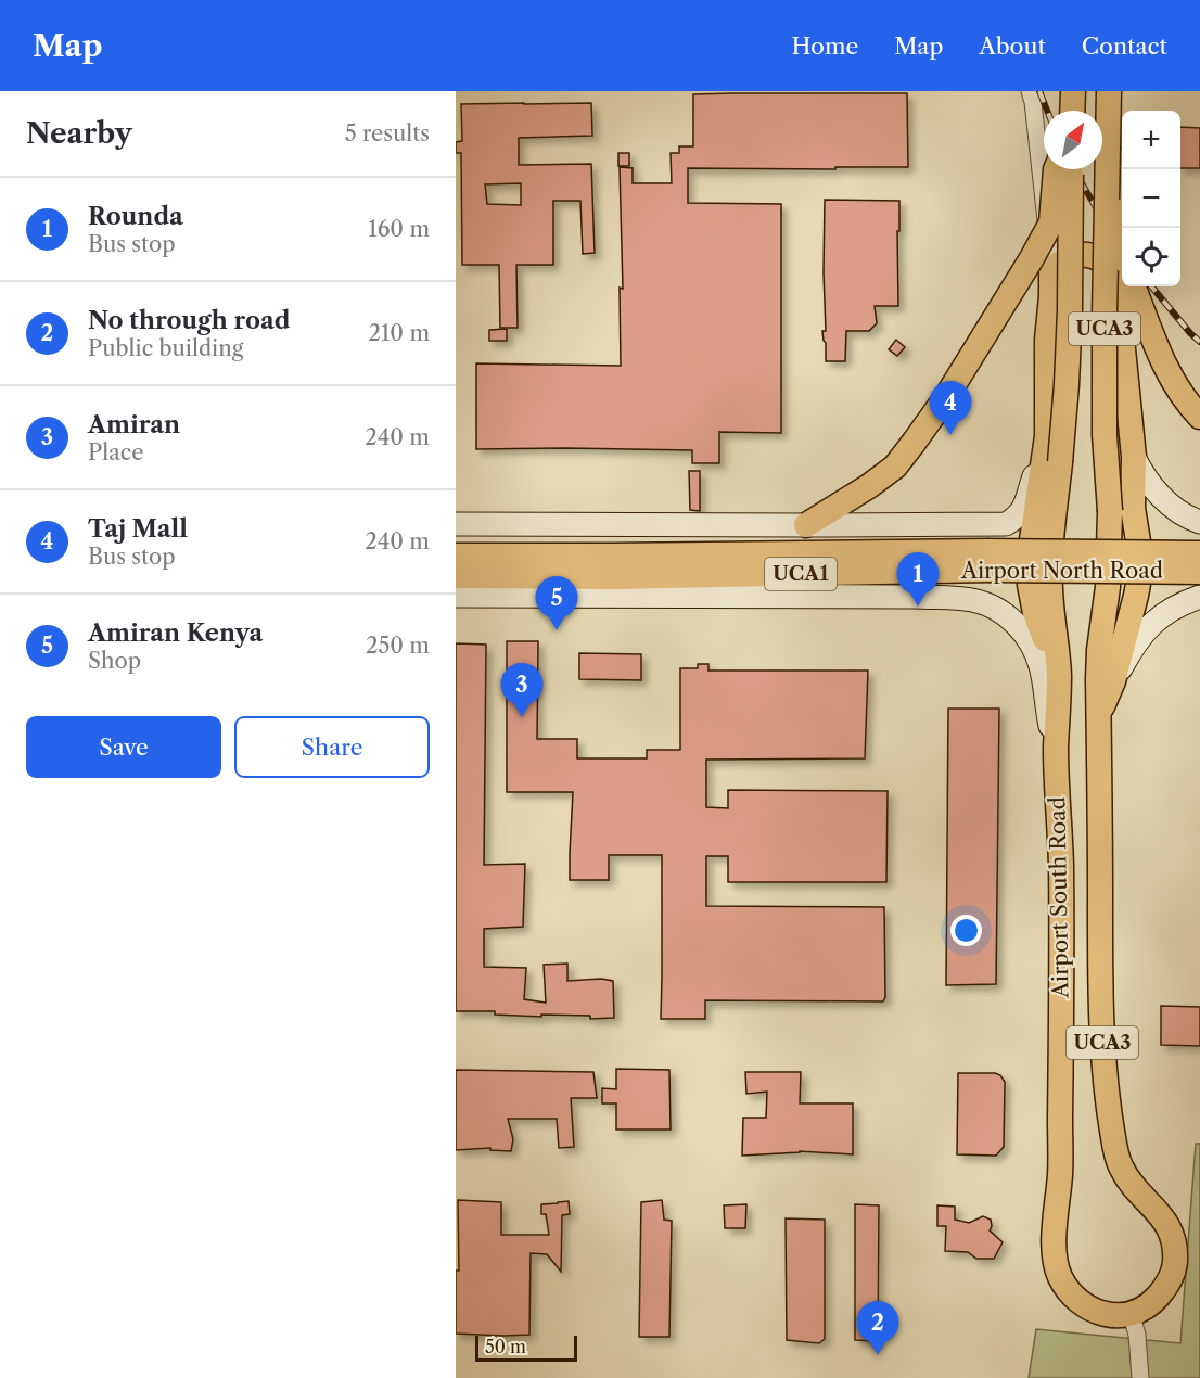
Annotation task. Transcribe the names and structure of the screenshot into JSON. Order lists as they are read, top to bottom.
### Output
{
  "streets": {
    "main road": [
      "UCA3",
      "Airport North Road",
      "UCA1",
      "Airport South Road"
    ]
  },
  "crossings": [
    ["UCA3", "Airport South Road"],
    ["Airport North Road", "Airport South Road"]
  ],
  "scale_bar": "50 m",
  "north": "top right",
  "page": {
    "header": "Map",
    "nav": [
      "Home",
      "Map",
      "About",
      "Contact"
    ],
    "heading": ["Nearby", "5 results"],
    "map_buttons": ["+", "−"],
    "list": [
      {
        "mark": "1",
        "name": "Rounda",
        "note": "Bus stop",
        "value": "160 m"
      },
      {
        "mark": "2",
        "name": "No through road",
        "note": "Public building",
        "value": "210 m"
      },
      {
        "mark": "3",
        "name": "Amiran",
        "note": "Place",
        "value": "240 m"
      },
      {
        "mark": "4",
        "name": "Taj Mall",
        "note": "Bus stop",
        "value": "240 m"
      },
      {
        "mark": "5",
        "name": "Amiran Kenya",
        "note": "Shop",
        "value": "250 m"
      }
    ],
    "pins": [
      "4",
      "1",
      "5",
      "3",
      "2"
    ],
    "buttons": ["Save", "Share"],
    "scale": "50 m"
  }
}
